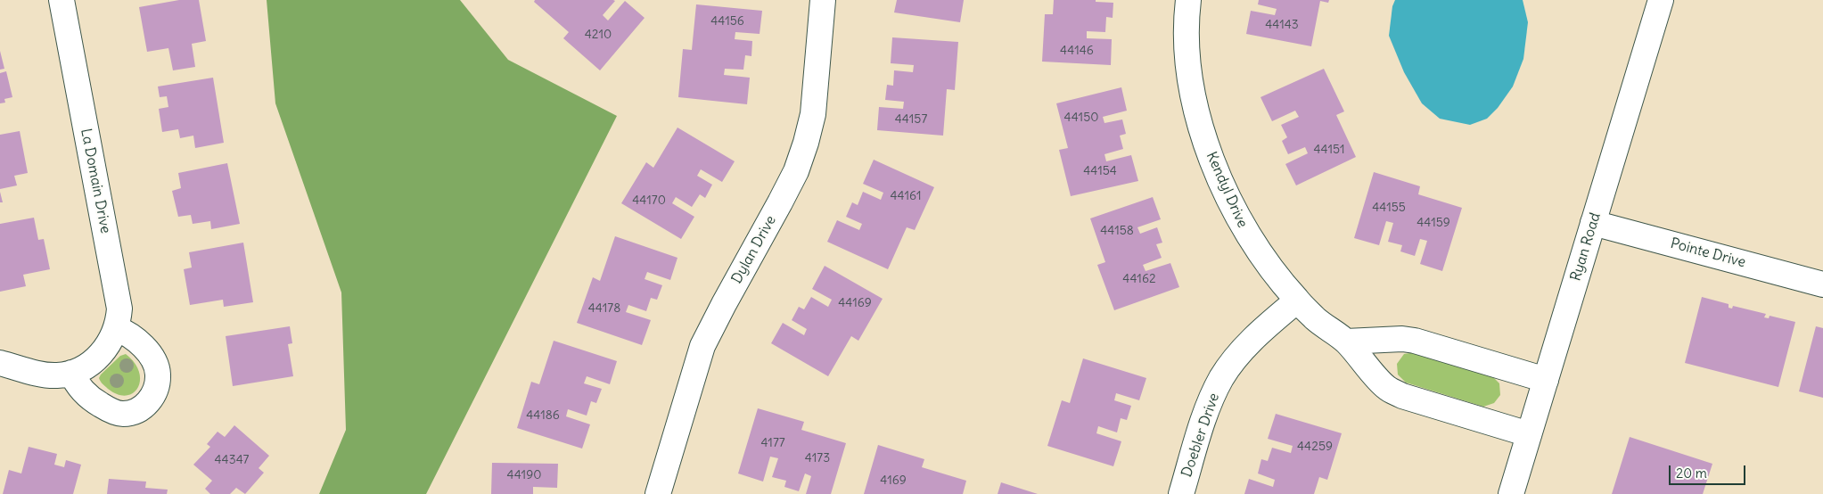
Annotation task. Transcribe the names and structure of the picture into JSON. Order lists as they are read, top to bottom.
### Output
{
  "streets": {
    "street": [
      "La Domain Drive",
      "Kendyl Drive",
      "Ryan Road",
      "Dylan Drive",
      "Pointe Drive",
      "Doebler Drive"
    ]
  },
  "crossings": [
    ["Kendyl Drive", "Ryan Road"],
    ["Kendyl Drive", "Doebler Drive"],
    ["Ryan Road", "Pointe Drive"]
  ],
  "house_numbers": [
    "44156",
    "44143",
    "4210",
    "44146",
    "44150",
    "44157",
    "44151",
    "44154",
    "44161",
    "44170",
    "44155",
    "44159",
    "44158",
    "44162",
    "44169",
    "44178",
    "44186",
    "4177",
    "44259",
    "4173",
    "44347",
    "44190",
    "4169"
  ],
  "scale_bar": "20 m"
}
